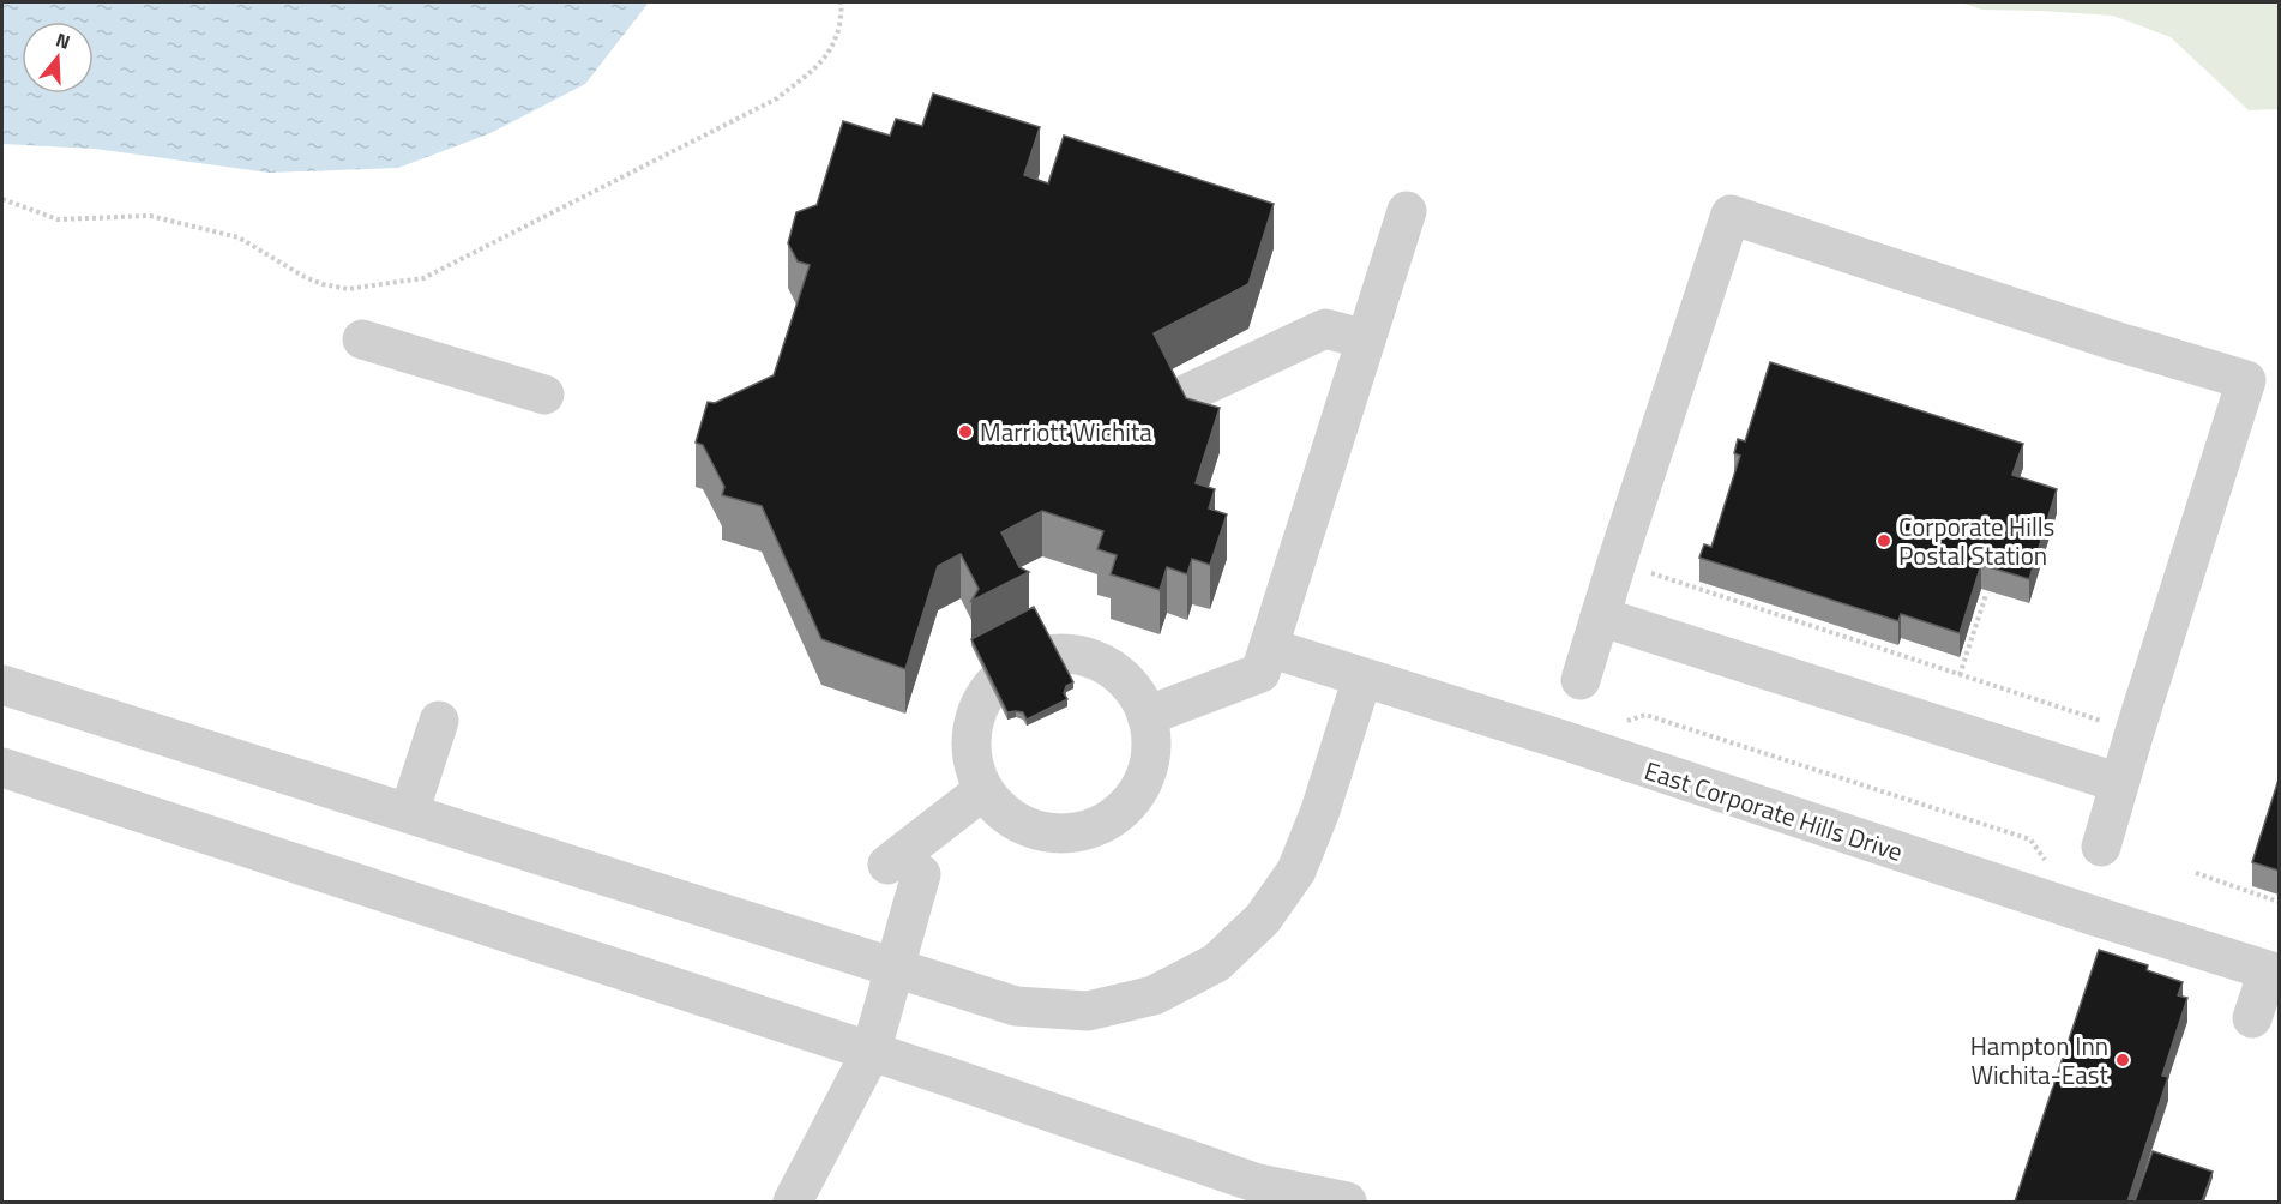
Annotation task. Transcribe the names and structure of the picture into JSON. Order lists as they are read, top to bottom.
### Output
{
  "streets": {
    "street": ["East Corporate Hills Drive"]
  },
  "places": ["Marriott Wichita", "Corporate Hills Postal Station", "Hampton Inn Wichita-East"],
  "north": "top"
}
